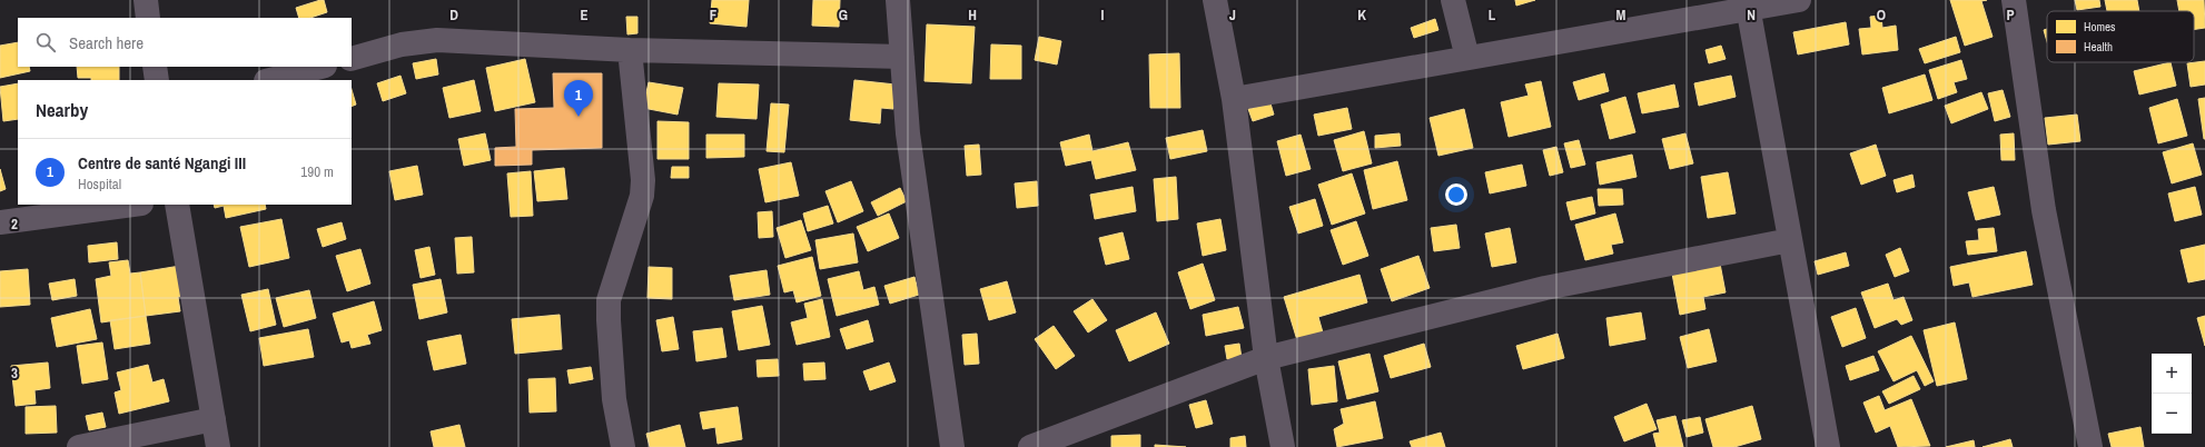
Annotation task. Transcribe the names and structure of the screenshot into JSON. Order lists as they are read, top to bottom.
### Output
{
  "legend": ["Homes", "Health"],
  "page": {
    "search": "Search here",
    "pins": "1",
    "heading": "Nearby",
    "list": [
      {
        "mark": "1",
        "name": "Centre de santé Ngangi III",
        "note": "Hospital",
        "value": "190 m"
      }
    ],
    "map_buttons": ["+", "−"]
  },
  "grid": {
    "columns": [
      "D",
      "E",
      "F",
      "G",
      "H",
      "I",
      "J",
      "K",
      "L",
      "M",
      "N",
      "O",
      "P"
    ],
    "rows": ["2", "3"]
  }
}
